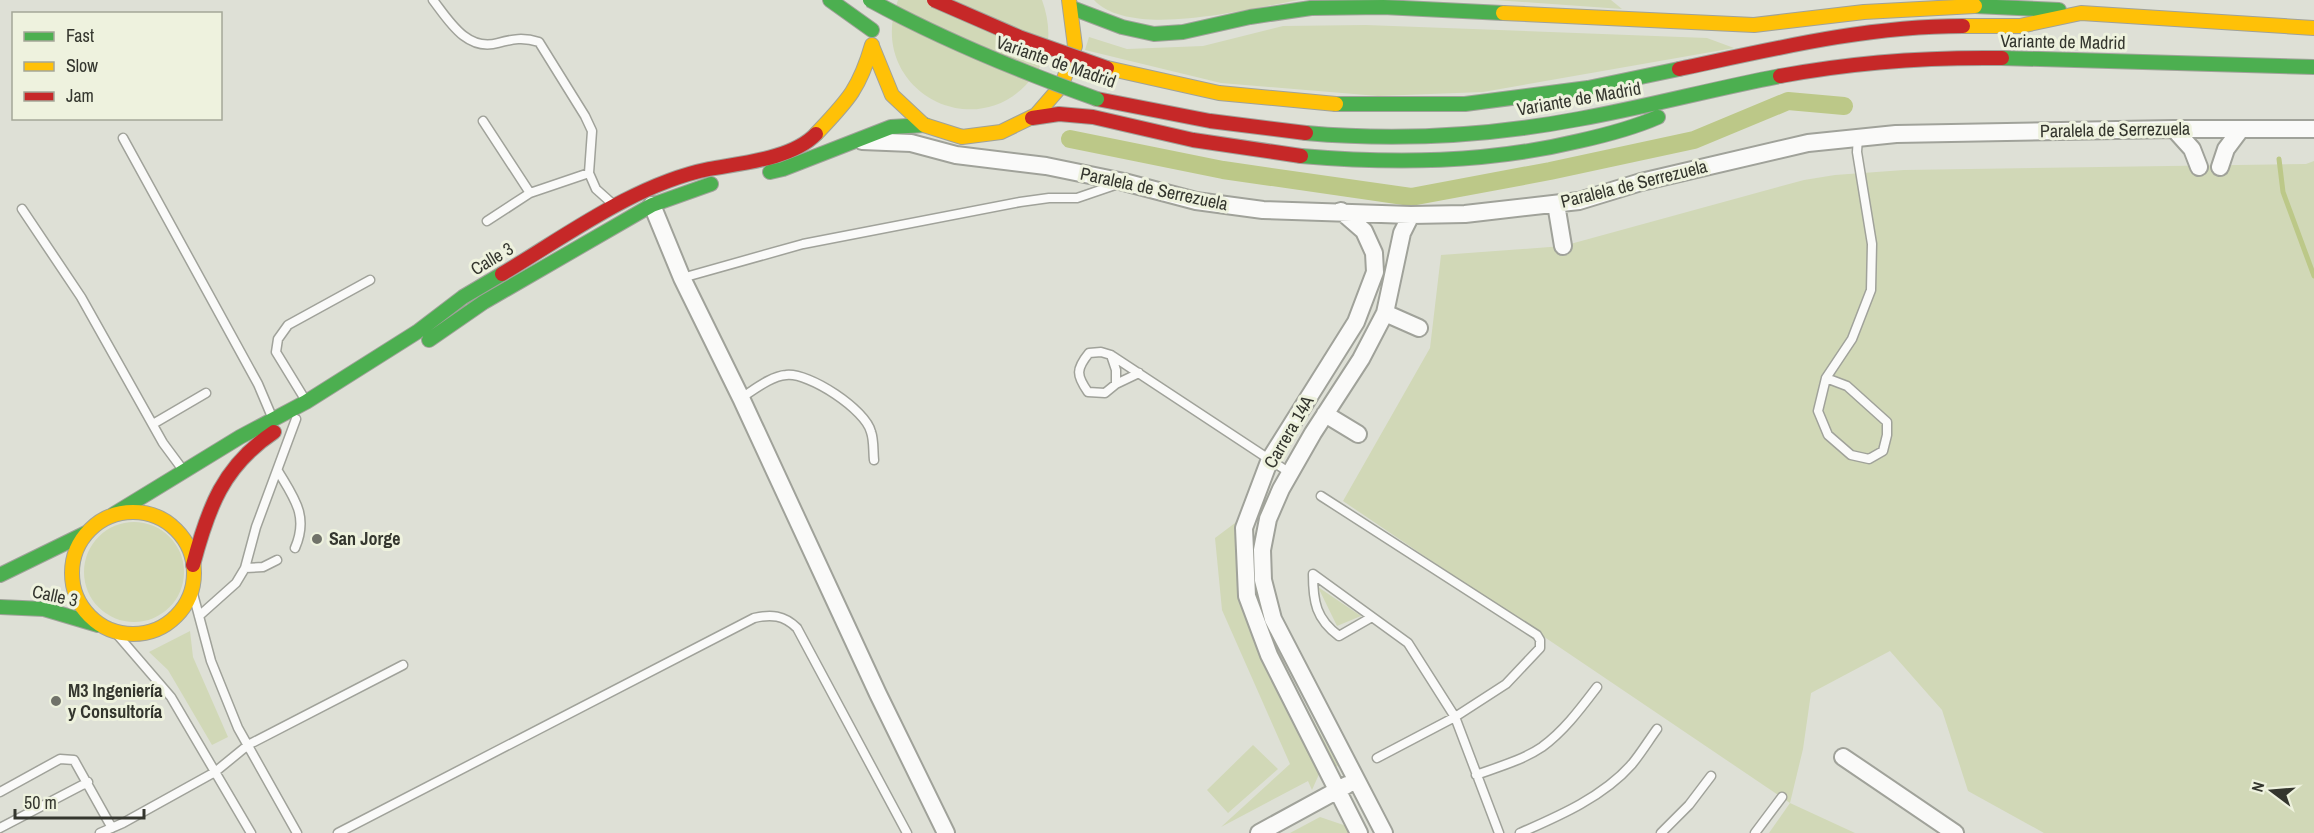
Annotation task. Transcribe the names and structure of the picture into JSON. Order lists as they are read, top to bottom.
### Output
{
  "streets": {
    "main road": ["Variante de Madrid", "Calle 3"],
    "street": ["Paralela de Serrezuela", "Carrera 14A"]
  },
  "crossings": [
    ["Paralela de Serrezuela", "Calle 3"],
    ["Paralela de Serrezuela", "Carrera 14A"]
  ],
  "places": ["San Jorge", "M3 Ingeniería y Consultoría"],
  "legend": ["Fast", "Slow", "Jam"],
  "scale_bar": "50 m",
  "north": "left"
}
